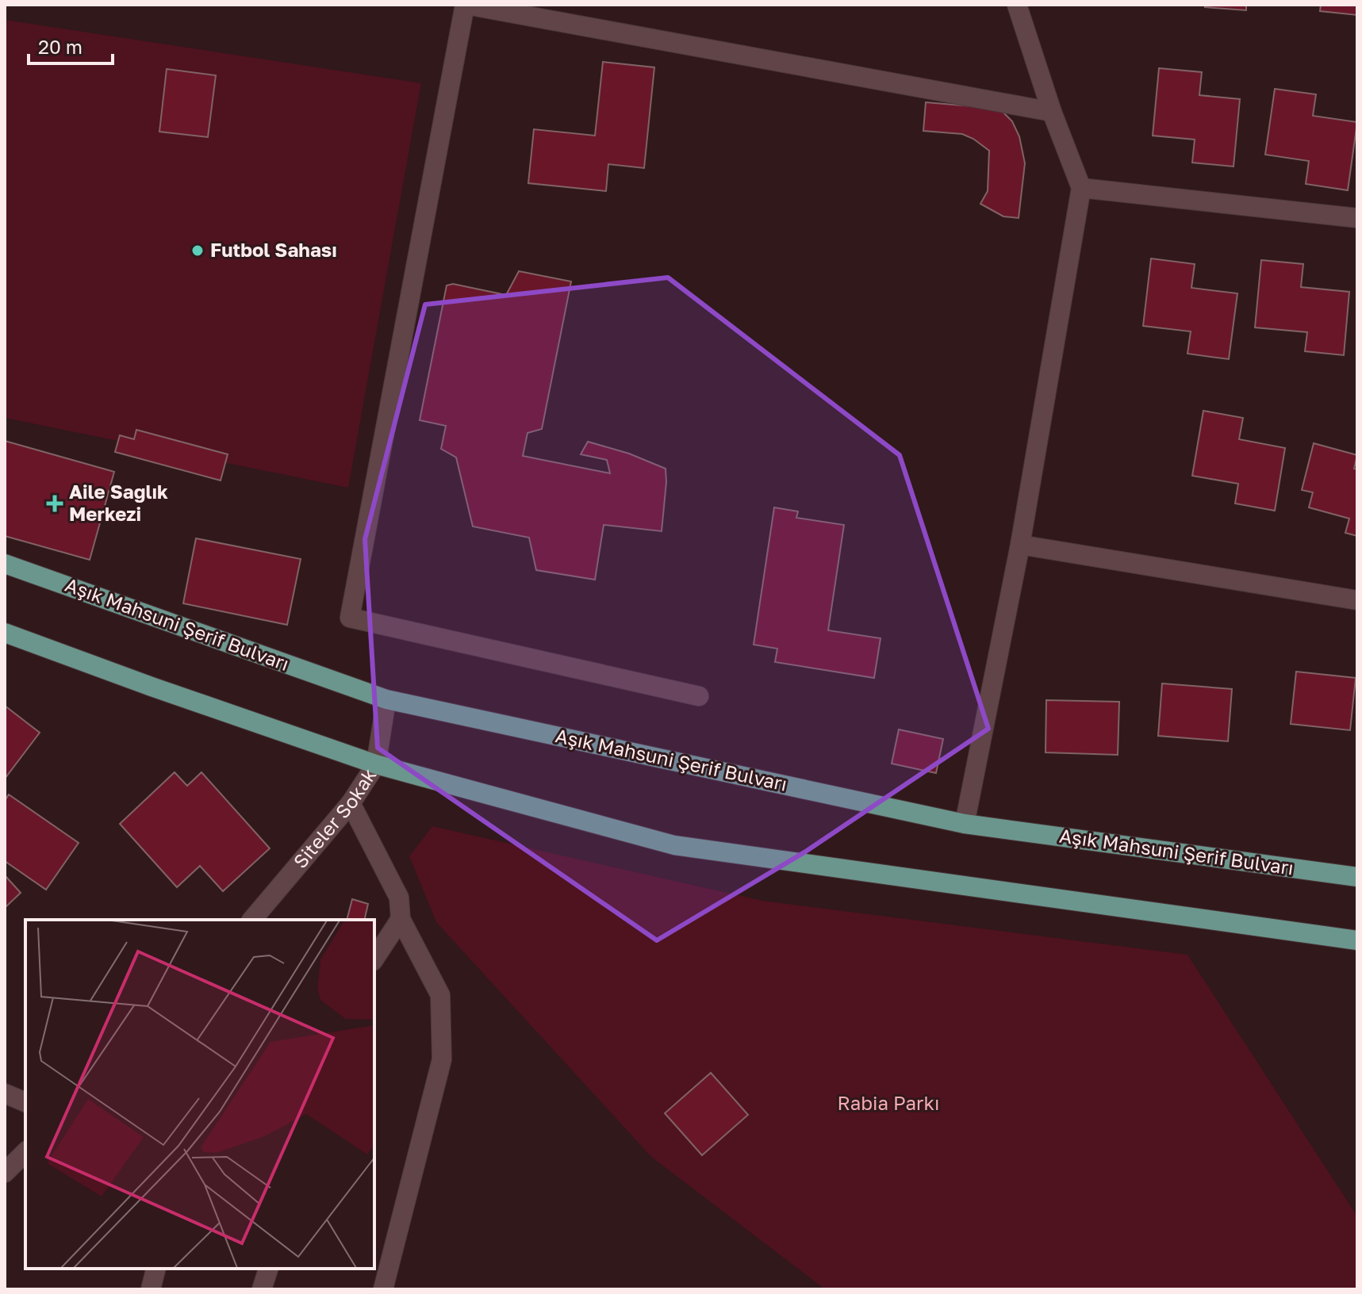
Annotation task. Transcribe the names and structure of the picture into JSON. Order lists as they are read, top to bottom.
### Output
{
  "streets": {
    "main road": ["Aşık Mahsuni Şerif Bulvarı"],
    "street": ["Siteler Sokak"]
  },
  "crossings": [
    ["Aşık Mahsuni Şerif Bulvarı", "Siteler Sokak"]
  ],
  "parks": ["Rabia Parkı"],
  "places": {
    "other": ["Futbol Sahası"],
    "health": ["Aile Sağlık Merkezi"]
  },
  "scale_bar": "20 m"
}
